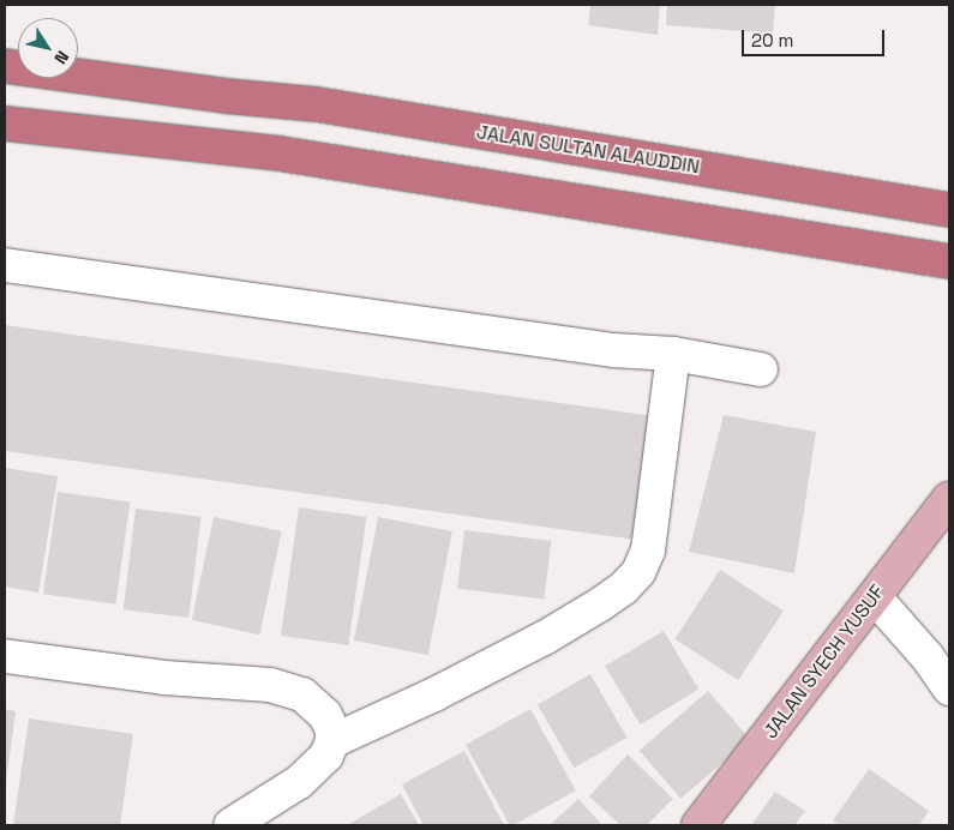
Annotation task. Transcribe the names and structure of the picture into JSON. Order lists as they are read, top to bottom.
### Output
{
  "streets": {
    "highway": ["JALAN SULTAN ALAUDDIN"],
    "main road": ["JALAN SYECH YUSUF"]
  },
  "scale_bar": "20 m",
  "north": "bottom right"
}
